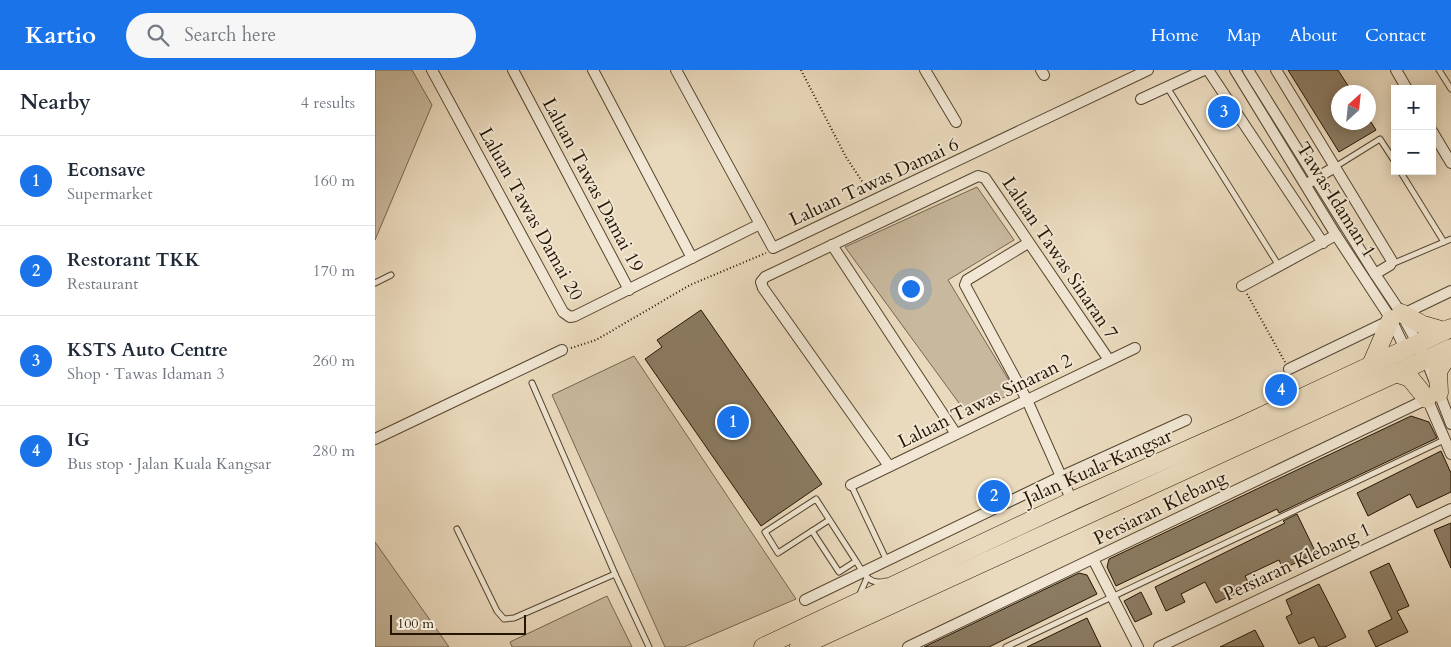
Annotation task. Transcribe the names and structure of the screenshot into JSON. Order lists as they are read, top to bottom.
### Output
{
  "streets": {
    "highway": ["Jalan Kuala Kangsar"],
    "street": [
      "Laluan Tawas Damai 6",
      "Laluan Tawas Damai 19",
      "Tawas Idaman 1",
      "Laluan Tawas Damai 20",
      "Laluan Tawas Sinaran 7",
      "Laluan Tawas Sinaran 2",
      "Persiaran Klebang",
      "Persiaran Klebang 1"
    ]
  },
  "crossings": [
    ["Laluan Tawas Damai 19", "Laluan Tawas Damai 20"],
    ["Tawas Idaman 1", "Jalan Kuala Kangsar"],
    ["Laluan Tawas Sinaran 7", "Laluan Tawas Sinaran 2"]
  ],
  "scale_bar": "100 m",
  "north": "top right",
  "page": {
    "header": "Kartio",
    "search": "Search here",
    "nav": [
      "Home",
      "Map",
      "About",
      "Contact"
    ],
    "heading": ["Nearby", "4 results"],
    "map_buttons": ["+", "−"],
    "pins": [
      "3",
      "4",
      "1",
      "2"
    ],
    "list": [
      {
        "mark": "1",
        "name": "Econsave",
        "note": "Supermarket",
        "value": "160 m"
      },
      {
        "mark": "2",
        "name": "Restorant TKK",
        "note": "Restaurant",
        "value": "170 m"
      },
      {
        "mark": "3",
        "name": "KSTS Auto Centre",
        "note": "Shop · Tawas Idaman 3",
        "value": "260 m"
      },
      {
        "mark": "4",
        "name": "IG",
        "note": "Bus stop · Jalan Kuala Kangsar",
        "value": "280 m"
      }
    ],
    "scale": "100 m"
  }
}
